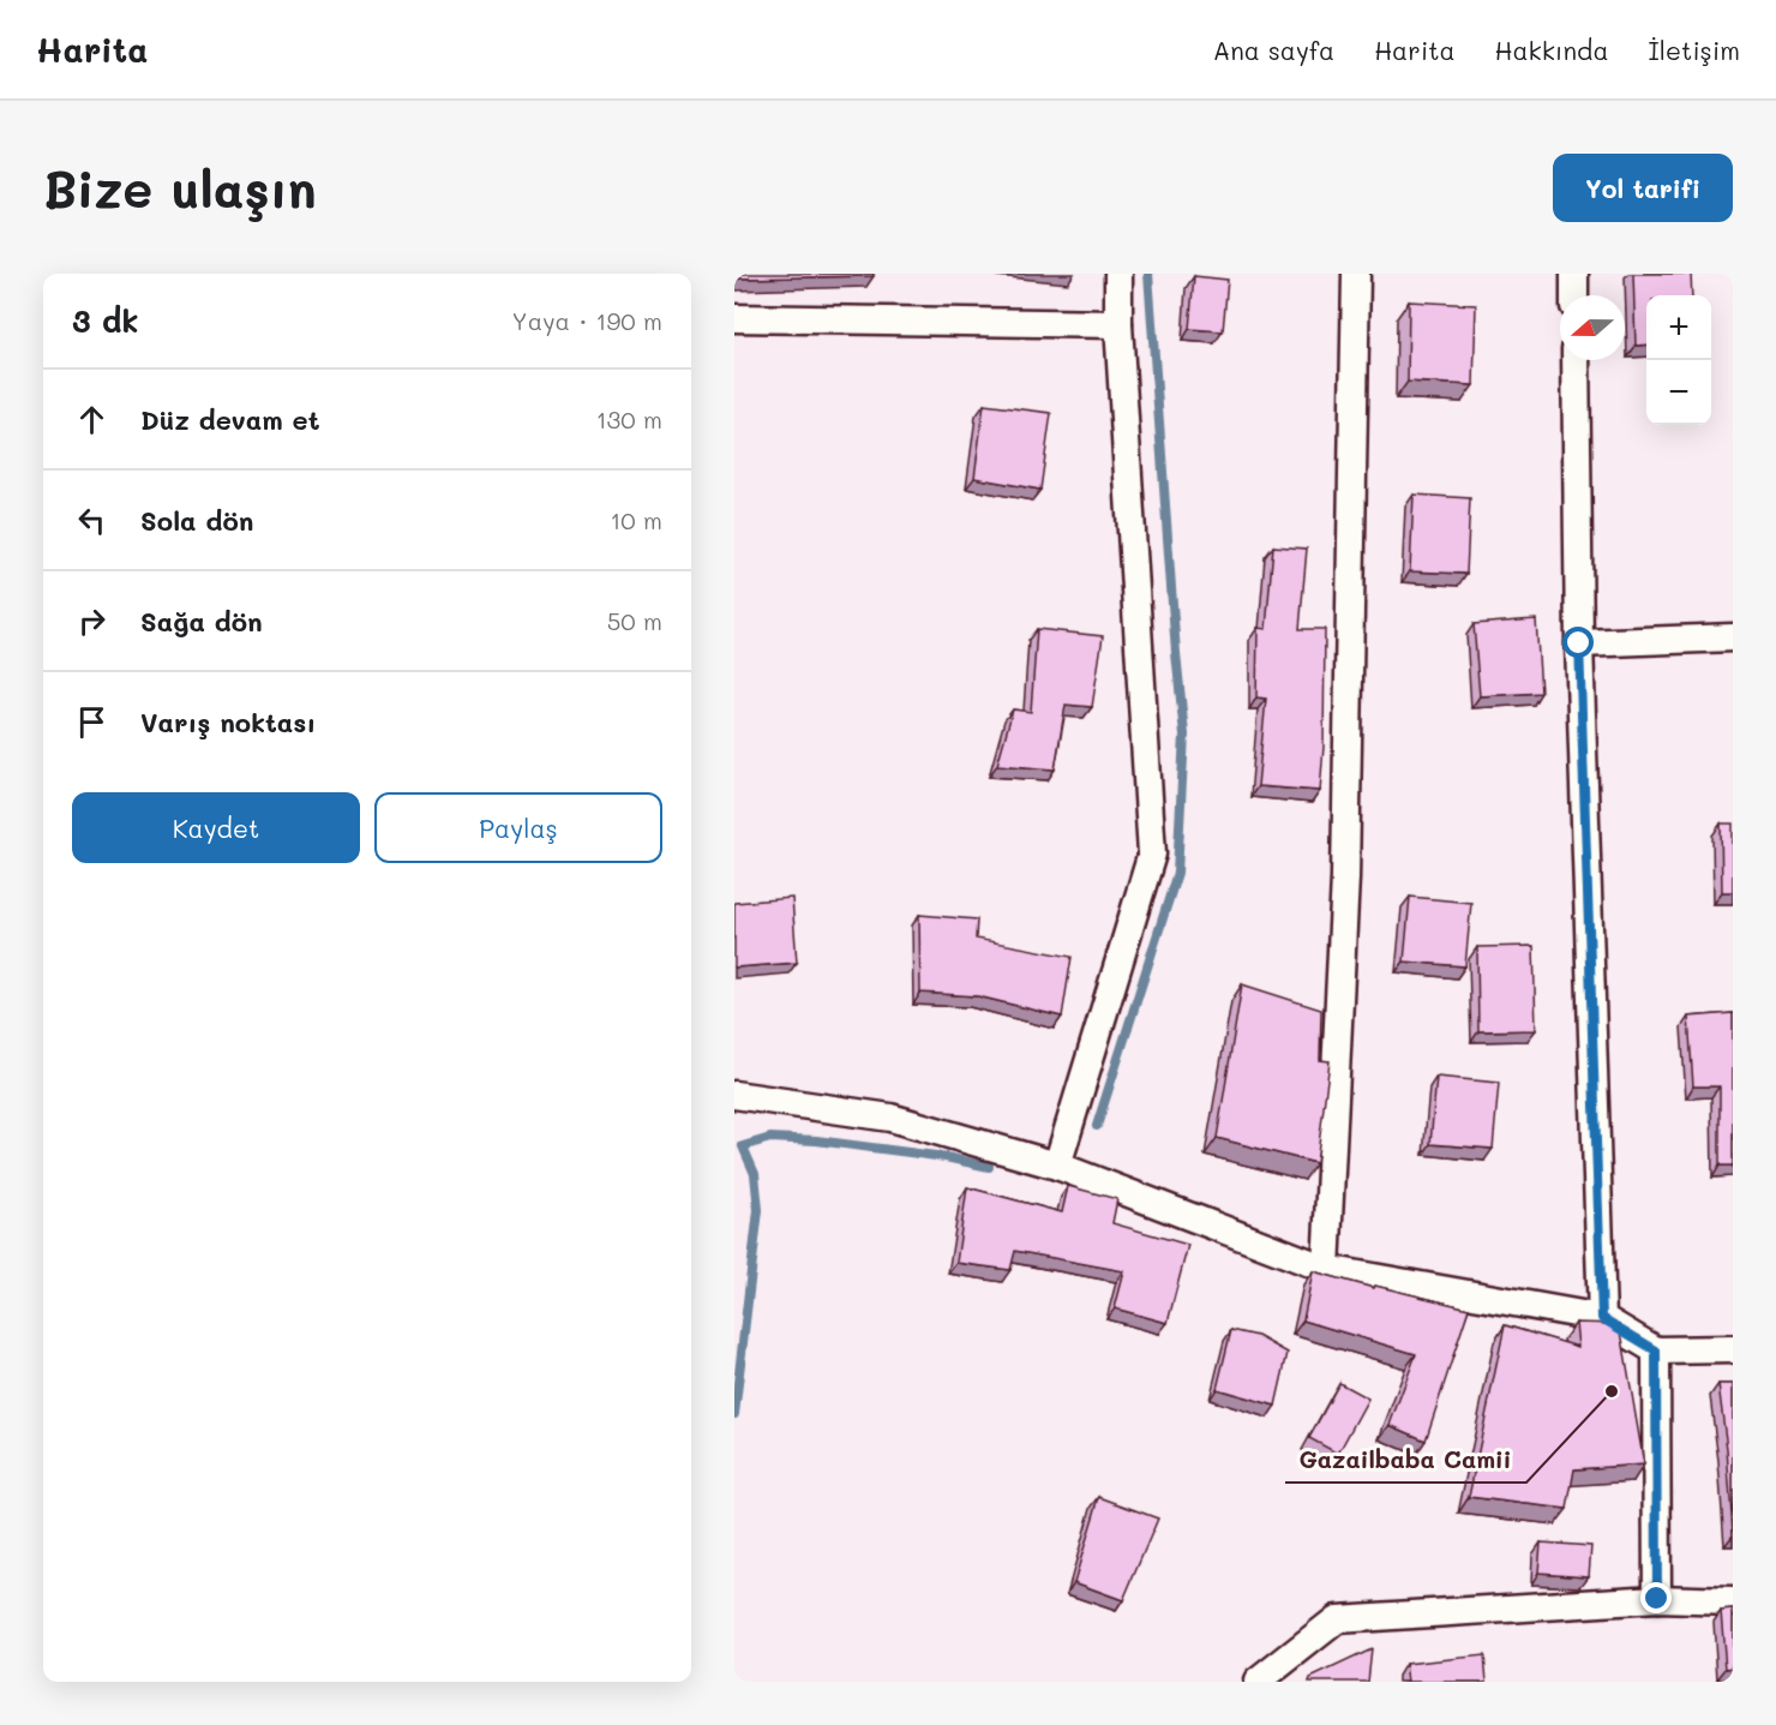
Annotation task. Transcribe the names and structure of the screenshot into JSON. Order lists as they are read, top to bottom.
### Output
{
  "places": ["Gazailbaba Camii"],
  "north": "left",
  "page": {
    "header": "Harita",
    "nav": [
      "Ana sayfa",
      "Harita",
      "Hakkında",
      "İletişim"
    ],
    "buttons": [
      "Yol tarifi",
      ["Kaydet", "Paylaş"]
    ],
    "title": "Bize ulaşın",
    "heading": ["3 dk", "Yaya · 190 m"],
    "map_buttons": ["+", "−"],
    "list": [
      ["Düz devam et", "130 m"],
      ["Sola dön", "10 m"],
      ["Sağa dön", "50 m"],
      "Varış noktası"
    ]
  }
}
